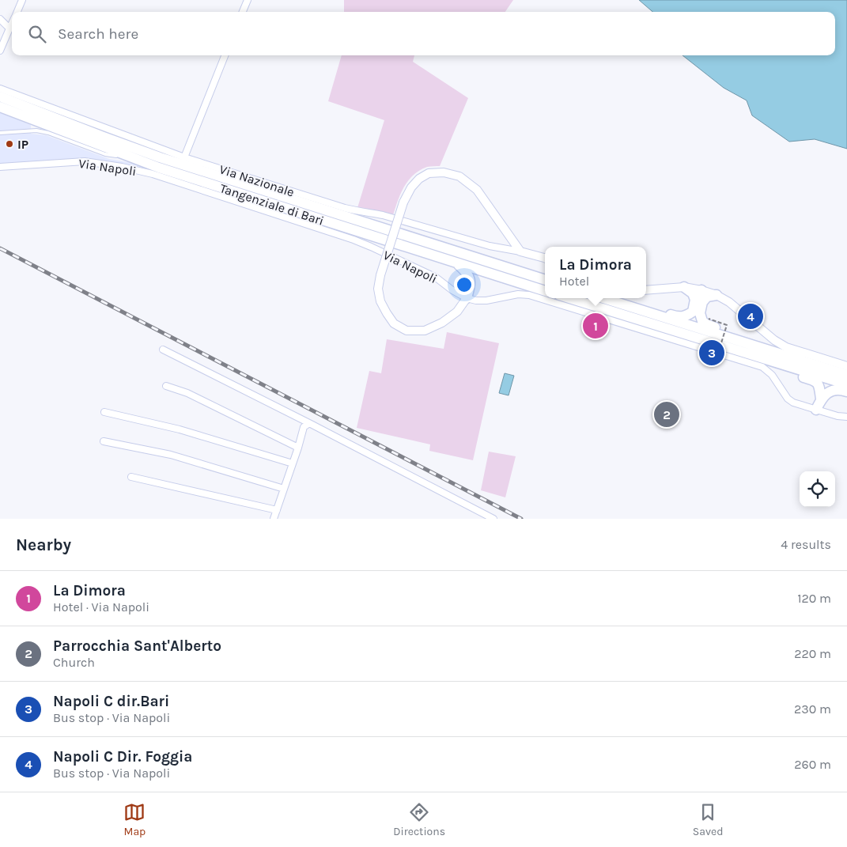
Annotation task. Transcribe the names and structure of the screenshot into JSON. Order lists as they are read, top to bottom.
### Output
{
  "streets": {
    "highway": ["Tangenziale di Bari"],
    "street": ["Via Napoli", "Via Nazionale"]
  },
  "places": ["IP"],
  "page": {
    "search": "Search here",
    "popup": ["La Dimora", "Hotel"],
    "pins": [
      "4",
      "1",
      "3",
      "2"
    ],
    "heading": ["Nearby", "4 results"],
    "list": [
      {
        "mark": "1",
        "name": "La Dimora",
        "note": "Hotel · Via Napoli",
        "value": "120 m"
      },
      {
        "mark": "2",
        "name": "Parrocchia Sant'Alberto",
        "note": "Church",
        "value": "220 m"
      },
      {
        "mark": "3",
        "name": "Napoli C dir.Bari",
        "note": "Bus stop · Via Napoli",
        "value": "230 m"
      },
      {
        "mark": "4",
        "name": "Napoli C Dir. Foggia",
        "note": "Bus stop · Via Napoli",
        "value": "260 m"
      }
    ],
    "nav": ["Map", "Directions", "Saved"]
  }
}
